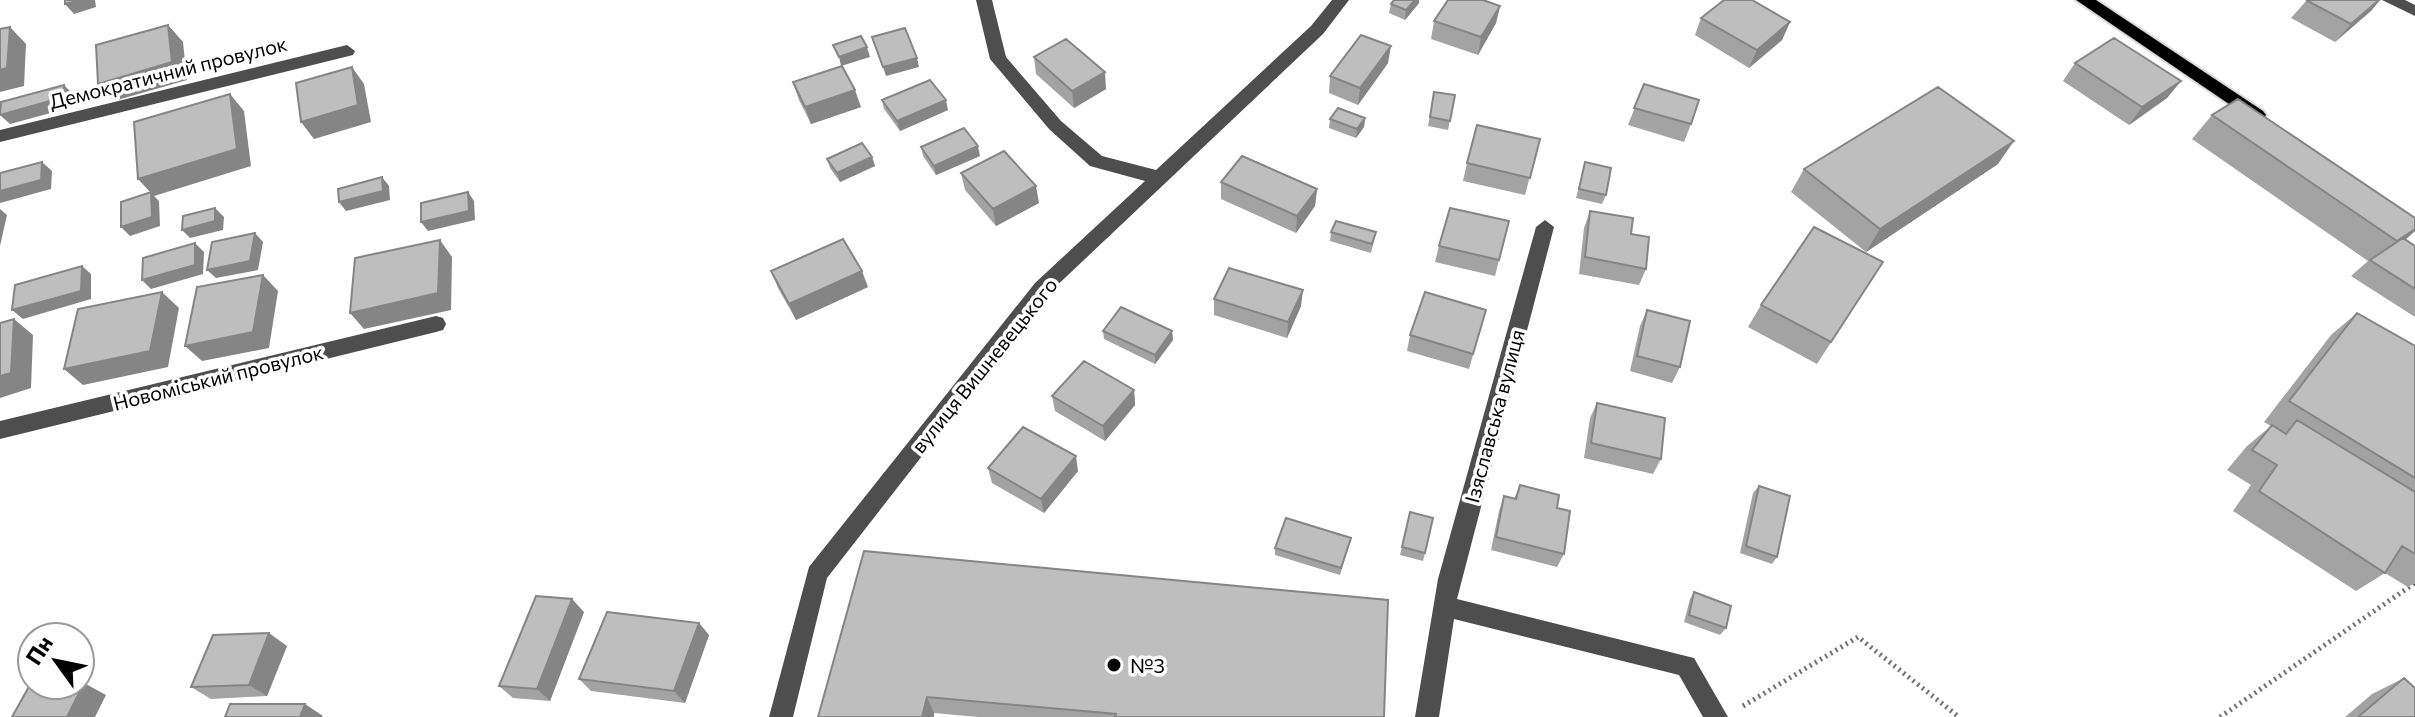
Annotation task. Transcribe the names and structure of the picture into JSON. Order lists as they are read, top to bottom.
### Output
{
  "streets": {
    "street": [
      "Демократичний провулок",
      "вулиця Вишневецького",
      "Новоміський провулок",
      "Ізяславська вулиця"
    ]
  },
  "places": ["№3"],
  "north": "top left"
}
